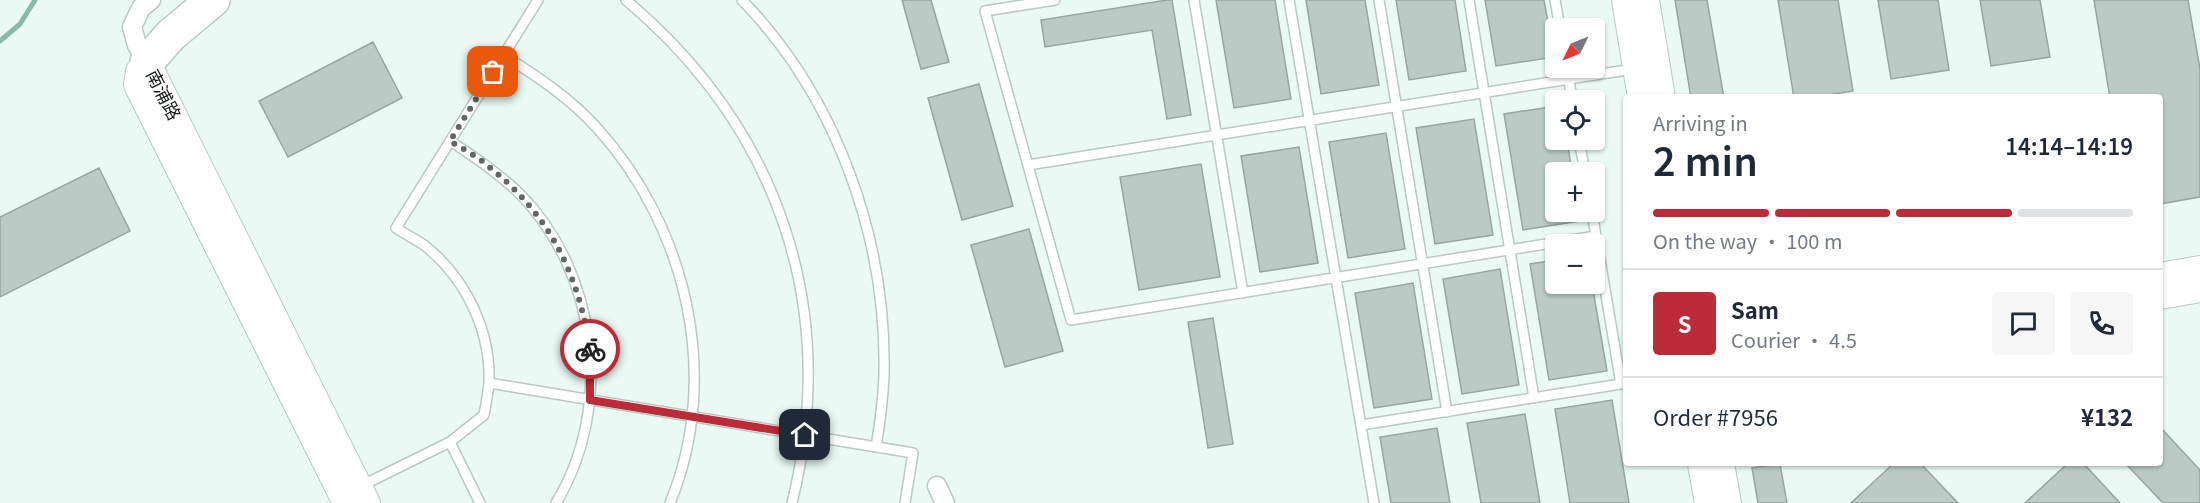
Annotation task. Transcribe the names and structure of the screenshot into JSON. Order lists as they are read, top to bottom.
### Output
{
  "streets": {
    "street": ["南浦路"]
  },
  "north": "bottom left",
  "page": {
    "map_buttons": ["+", "−"],
    "heading": ["2 min", "Arriving in", "14:14–14:19"],
    "panel": [
      "Sam",
      "Courier · 4.5",
      "Order #7956",
      "¥132"
    ],
    "bar": "On the way · 100 m",
    "round": "S"
  }
}
